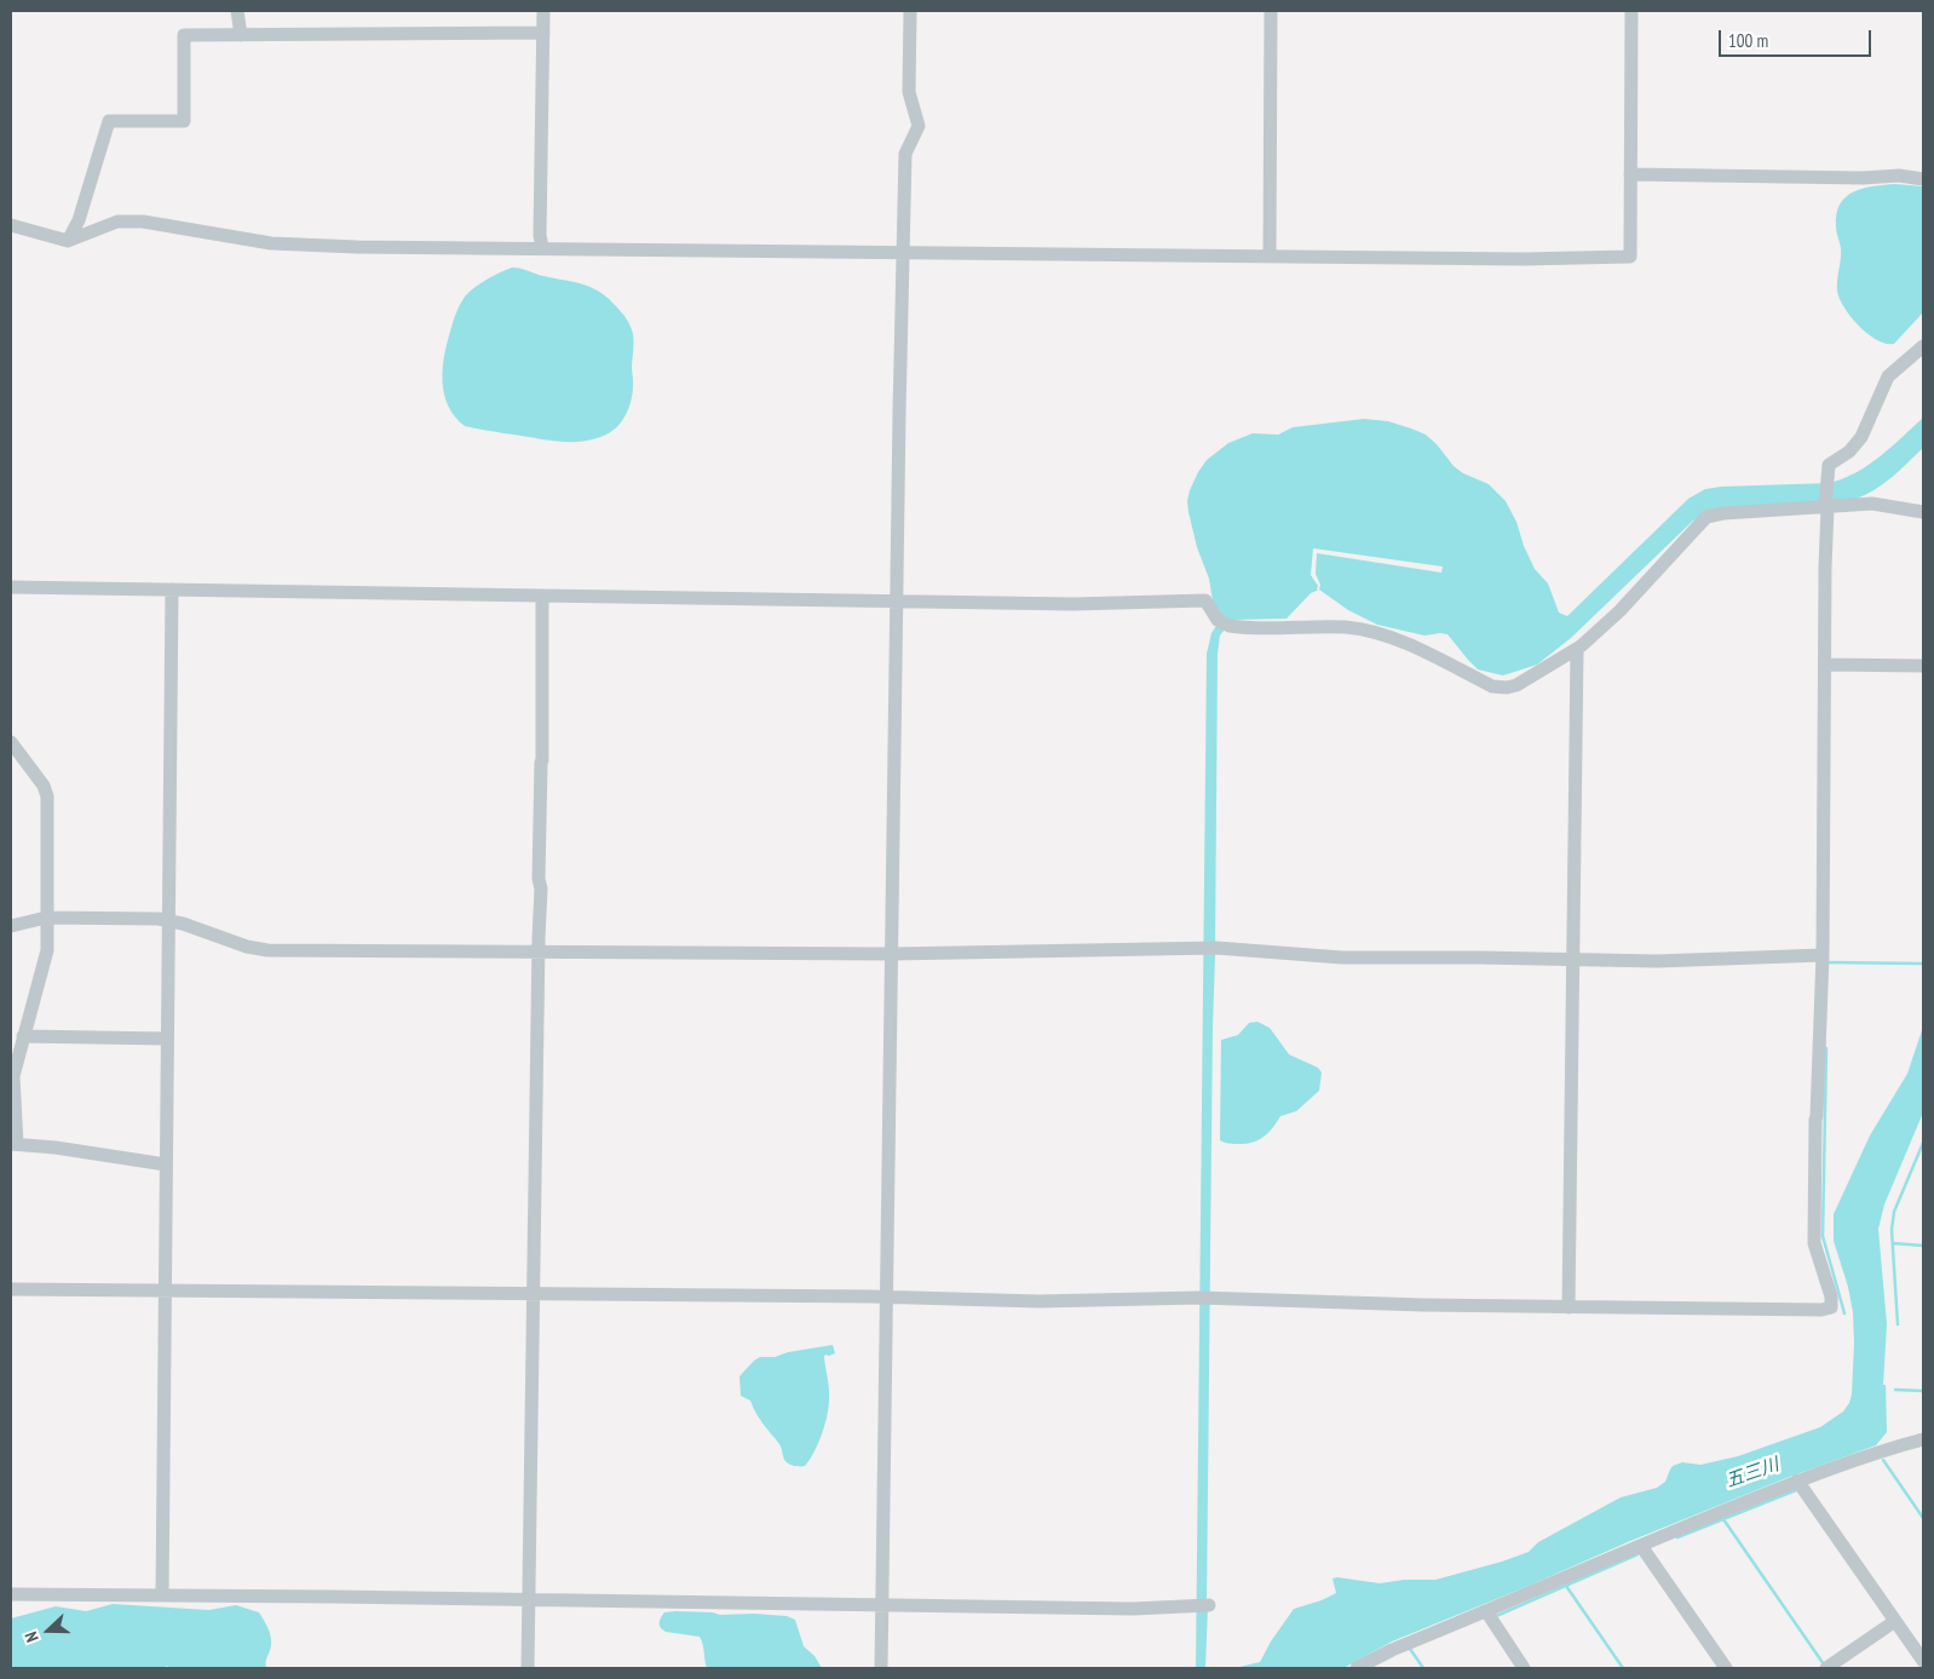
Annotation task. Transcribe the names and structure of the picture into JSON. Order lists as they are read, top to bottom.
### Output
{
  "water": ["五三川"],
  "scale_bar": "100 m",
  "north": "left"
}
